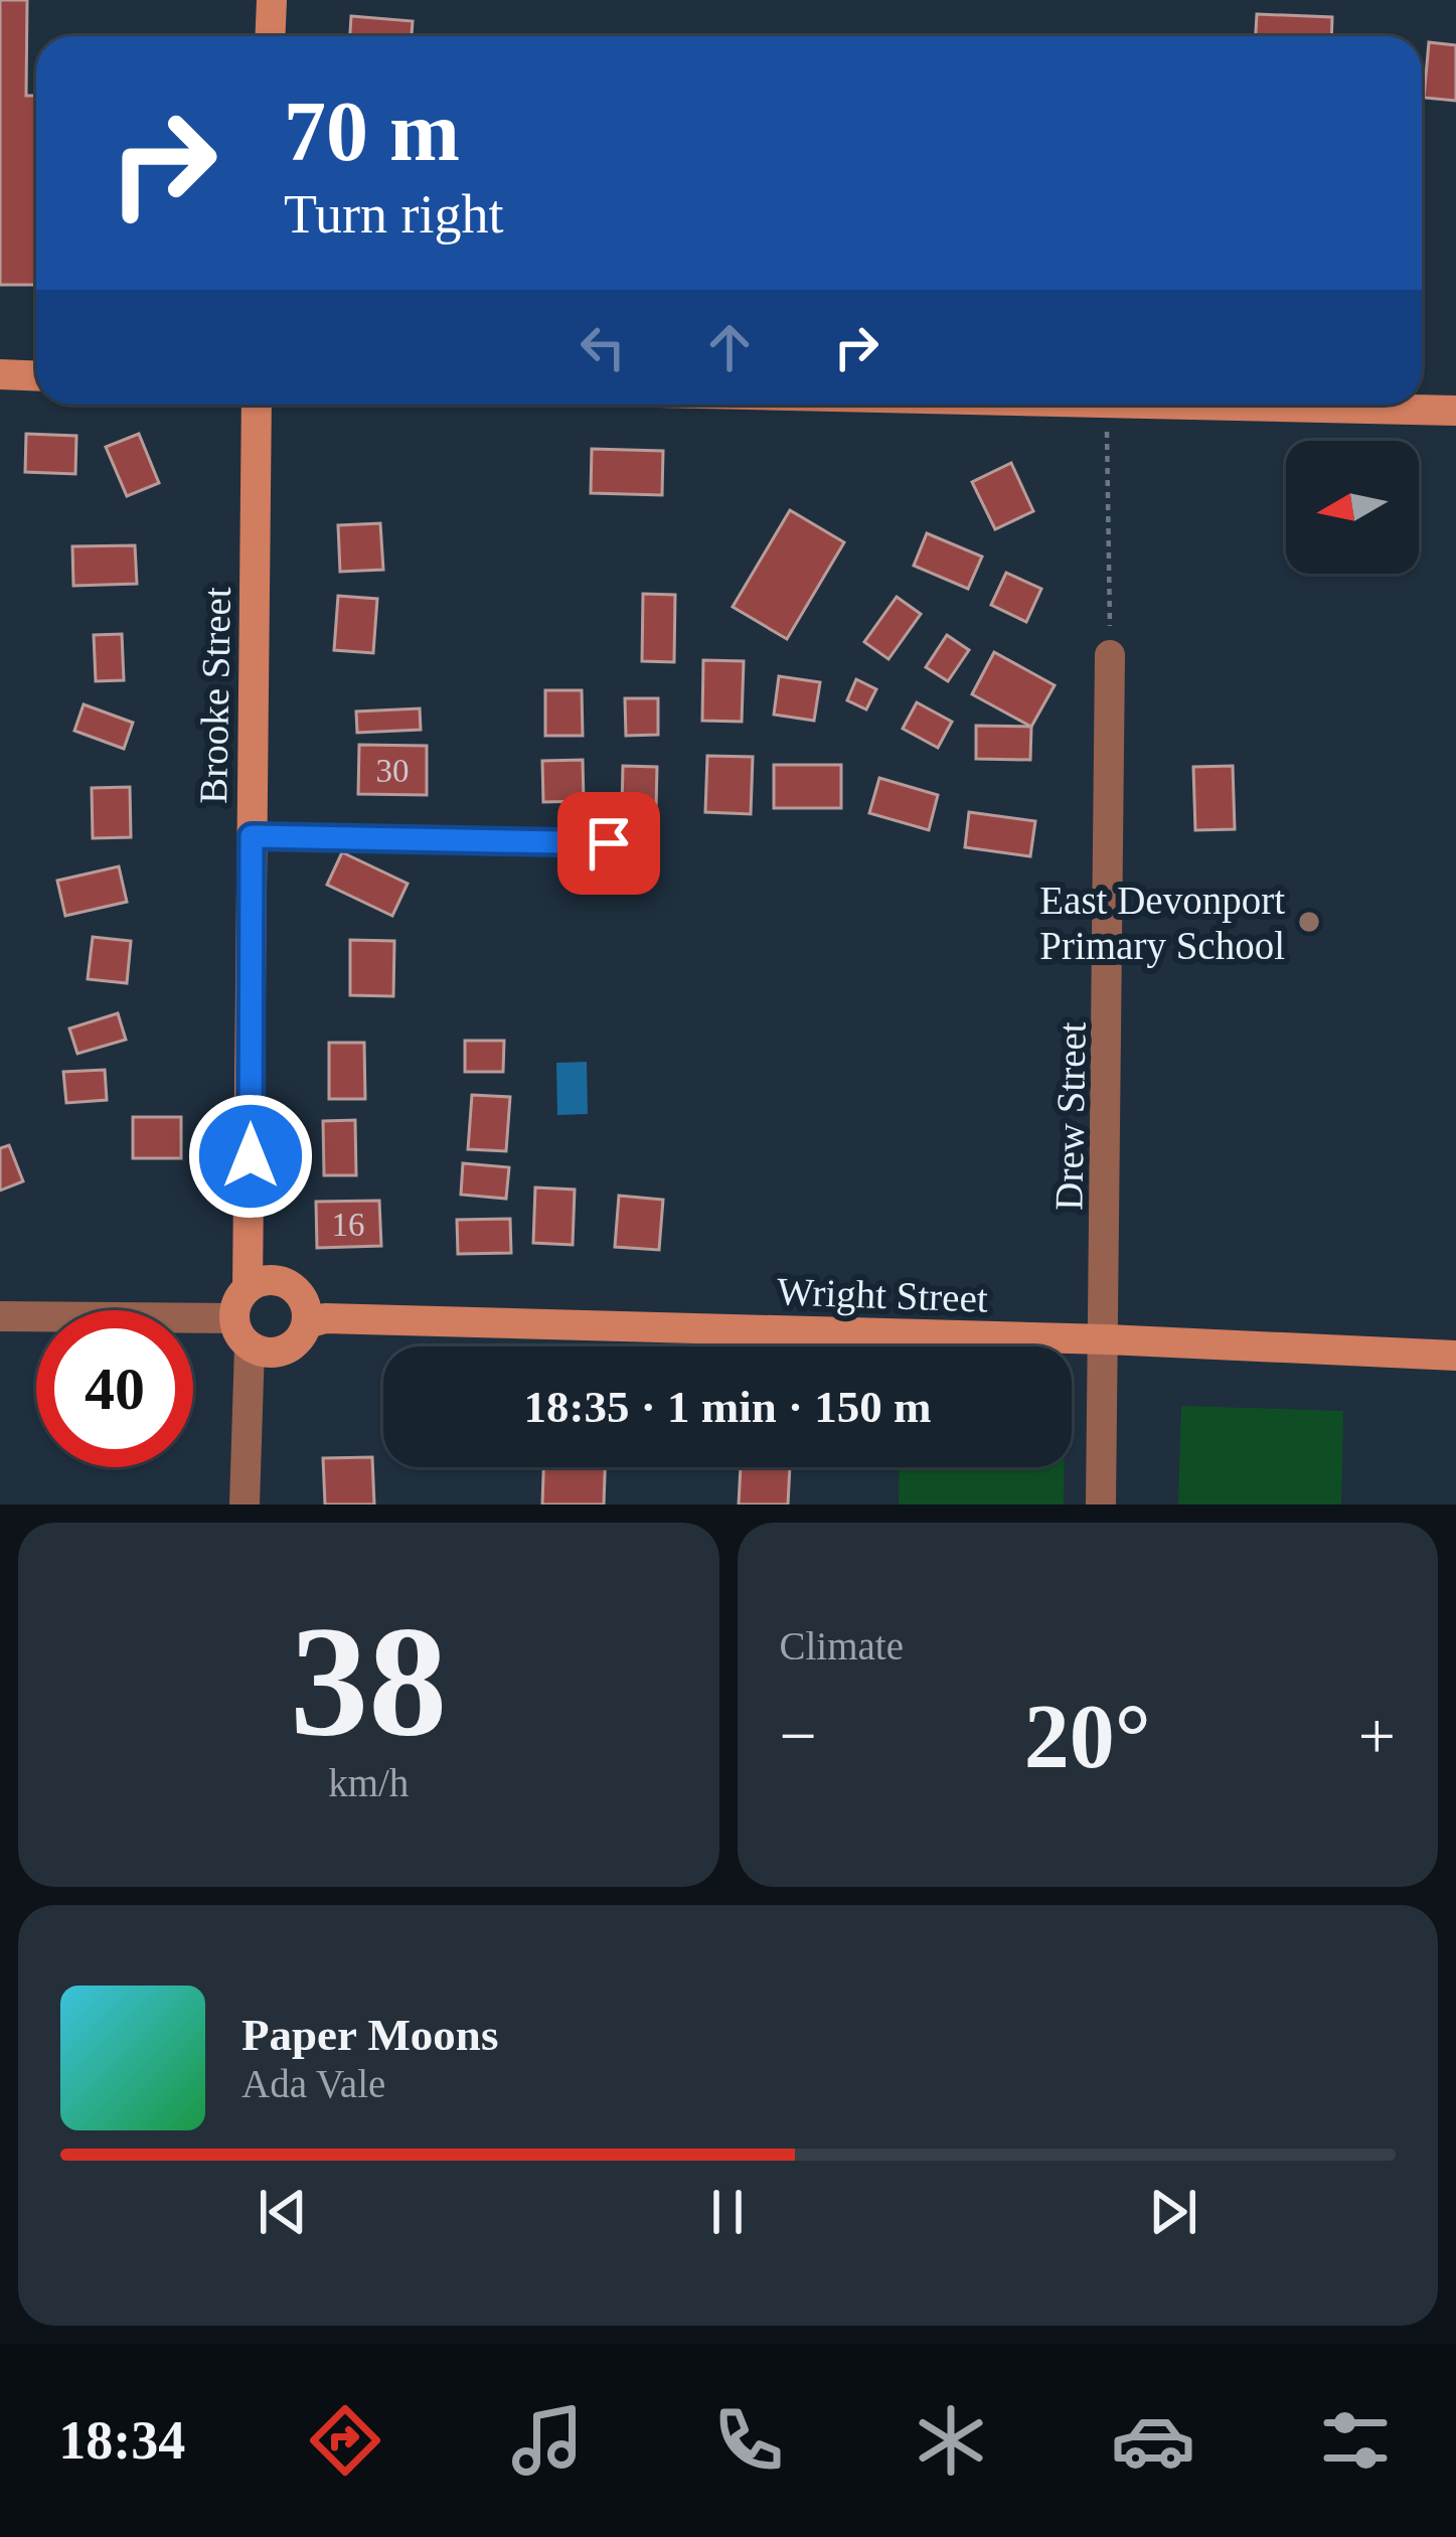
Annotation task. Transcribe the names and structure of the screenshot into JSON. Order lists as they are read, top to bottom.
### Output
{
  "streets": {
    "street": ["Brooke Street", "Drew Street", "Wright Street"]
  },
  "crossings": [
    ["Brooke Street", "Wright Street"],
    ["Drew Street", "Wright Street"]
  ],
  "places": ["East Devonport Primary School"],
  "house_numbers": ["30", "16"],
  "north": "left",
  "page": {
    "turn": ["70 m", "Turn right"],
    "limit": "40",
    "trip": "18:35 · 1 min · 150 m",
    "tile": [
      ["38", "km/h"],
      "Climate"
    ],
    "heat": ["−", "20°", "+"],
    "song": ["Paper Moons", "Ada Vale"],
    "tabs": "18:34"
  }
}
